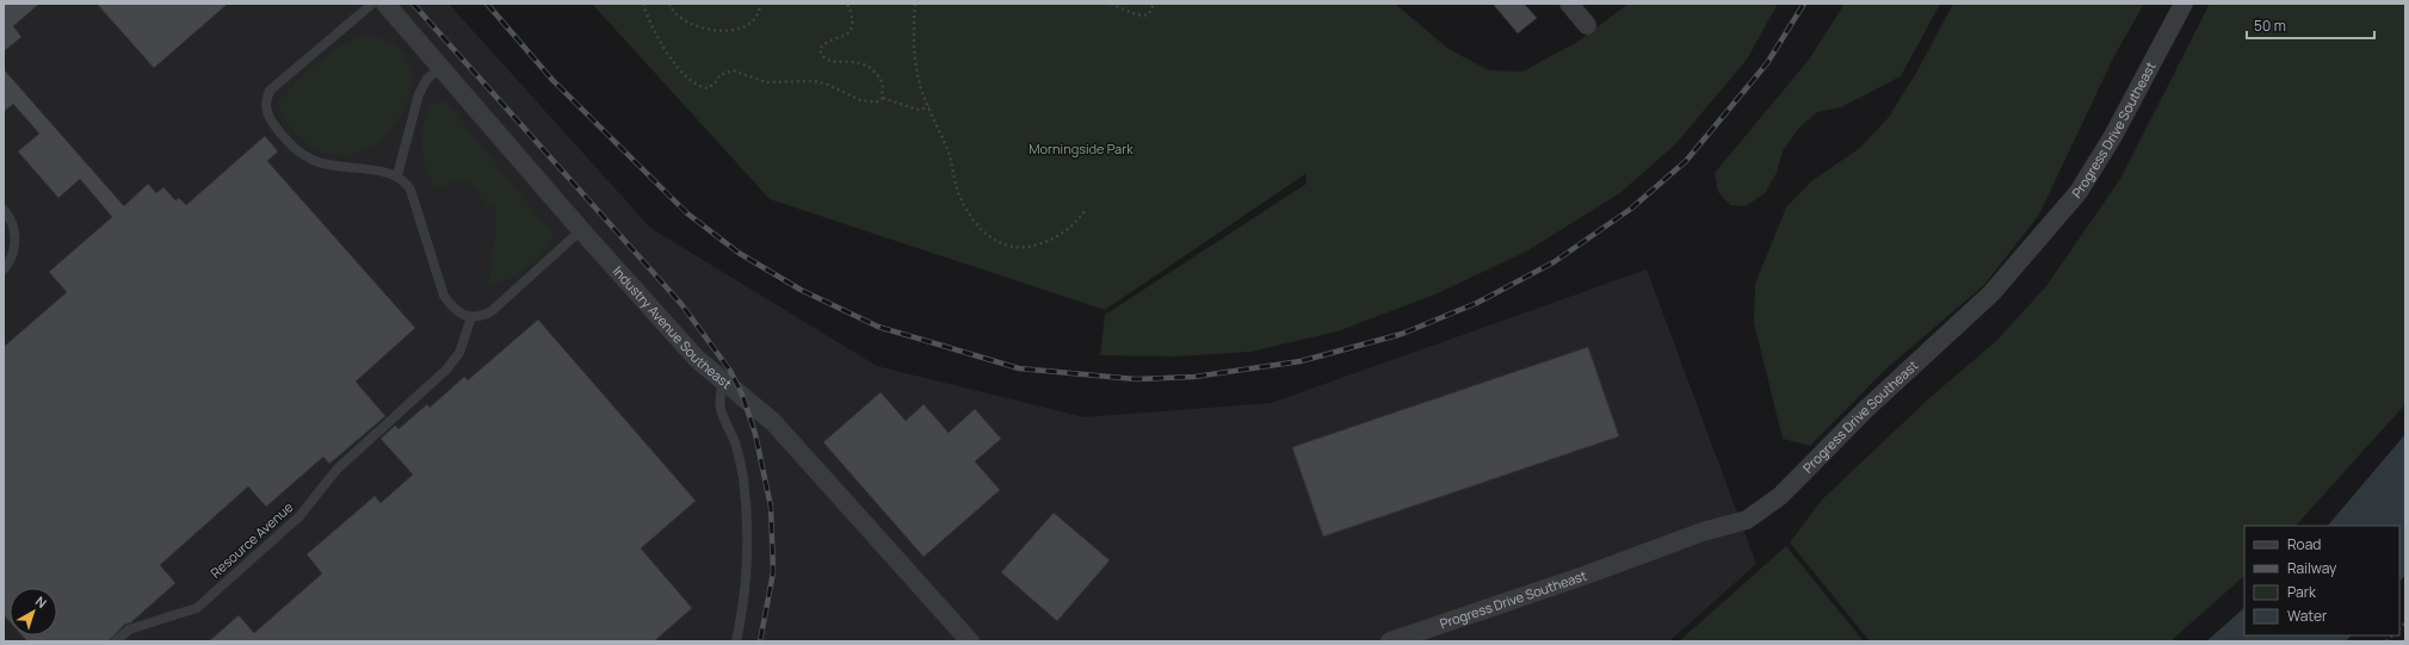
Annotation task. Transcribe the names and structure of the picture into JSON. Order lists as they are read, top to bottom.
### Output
{
  "streets": {
    "street": ["Progress Drive Southeast", "Industry Avenue Southeast"],
    "lane": ["Resource Avenue"]
  },
  "parks": ["Morningside Park"],
  "legend": [
    "Road",
    "Railway",
    "Park",
    "Water"
  ],
  "scale_bar": "50 m",
  "north": "top right"
}
